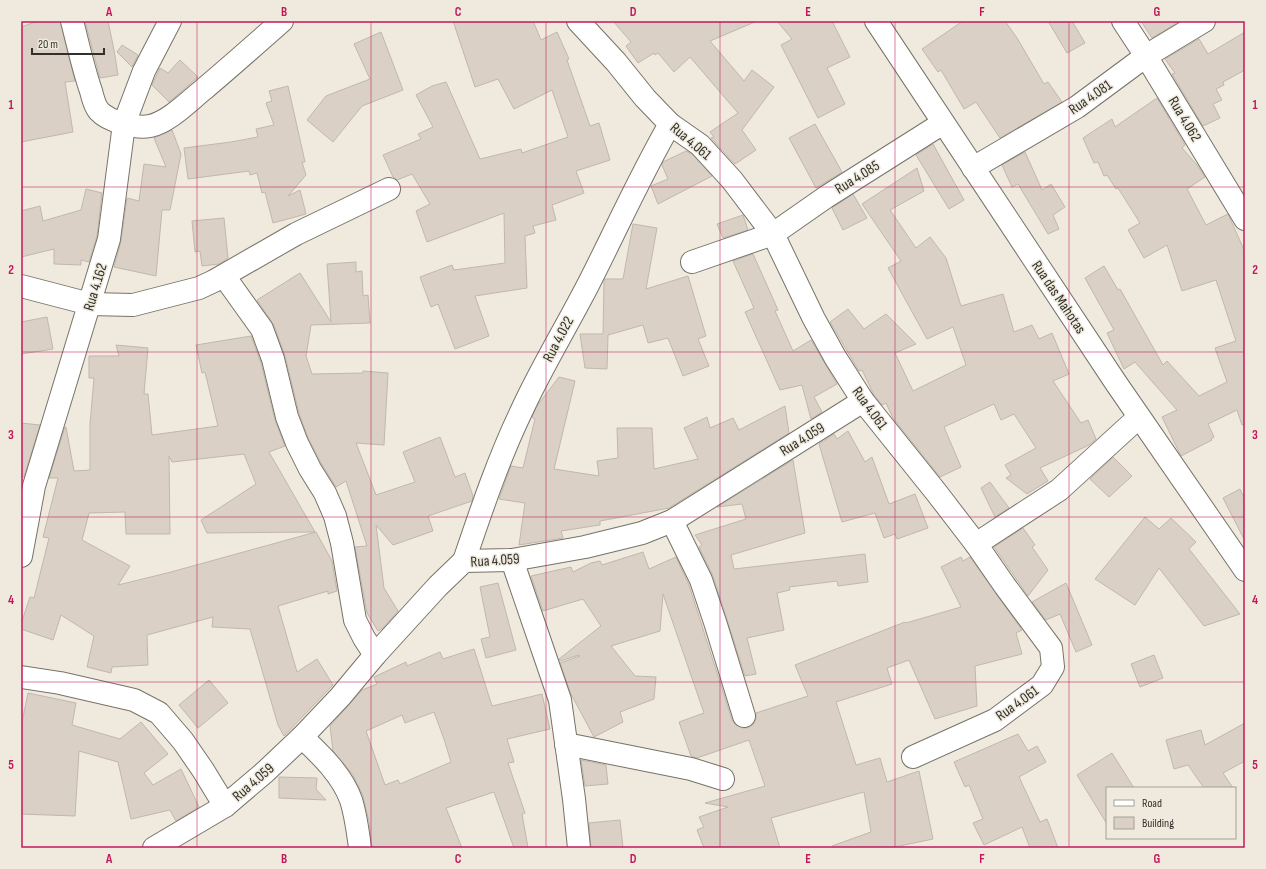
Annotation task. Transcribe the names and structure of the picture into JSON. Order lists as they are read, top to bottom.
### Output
{
  "streets": {
    "street": [
      "Rua 4.081",
      "Rua 4.062",
      "Rua 4.061",
      "Rua 4.085",
      "Rua 4.162",
      "Rua das Mahotas",
      "Rua 4.022",
      "Rua 4.059"
    ]
  },
  "crossings": [
    ["Rua 4.081", "Rua 4.062"],
    ["Rua 4.081", "Rua das Mahotas"],
    ["Rua 4.061", "Rua 4.085"],
    ["Rua 4.061", "Rua 4.022"],
    ["Rua 4.061", "Rua 4.059"],
    ["Rua 4.085", "Rua das Mahotas"],
    ["Rua 4.022", "Rua 4.059"]
  ],
  "legend": ["Road", "Building"],
  "scale_bar": "20 m",
  "grid": {
    "columns": [
      "A",
      "B",
      "C",
      "D",
      "E",
      "F",
      "G"
    ],
    "rows": [
      "1",
      "2",
      "3",
      "4",
      "5"
    ]
  }
}
